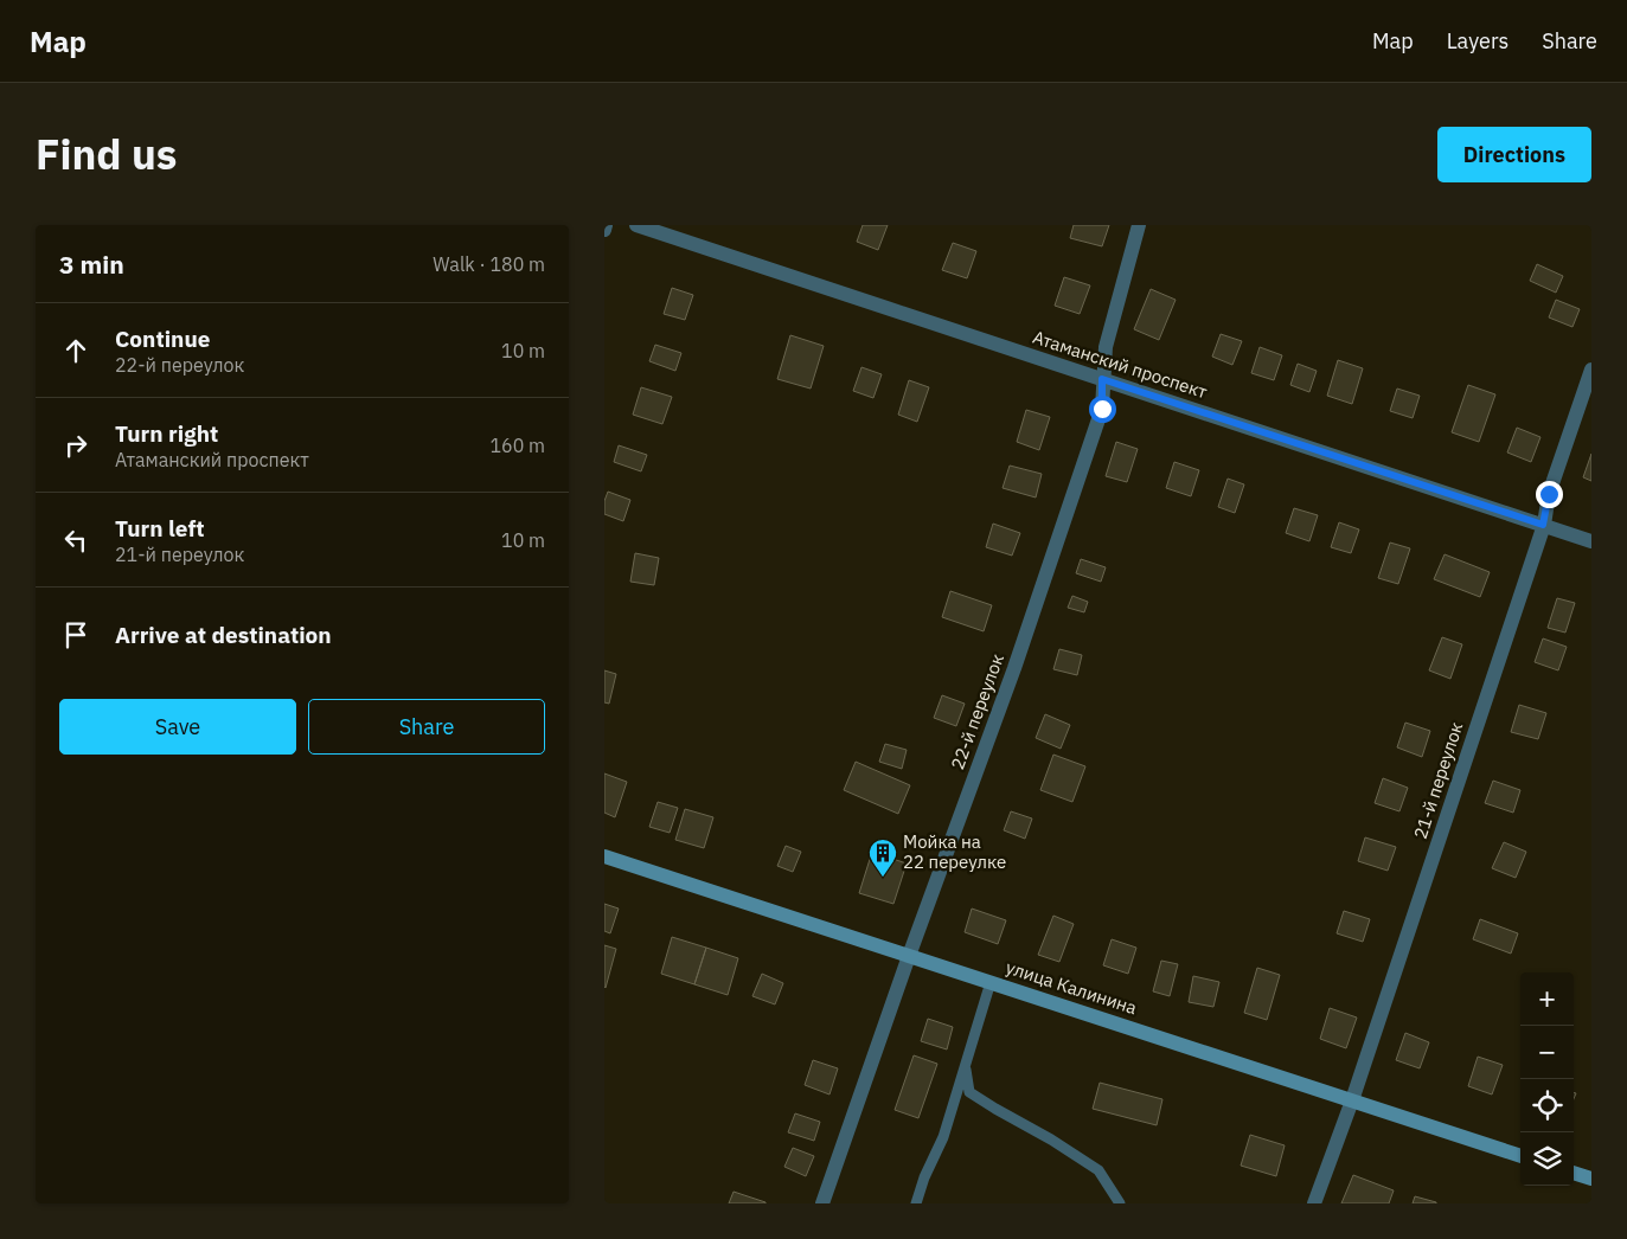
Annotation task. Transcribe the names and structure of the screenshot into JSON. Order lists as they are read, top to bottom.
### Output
{
  "streets": {
    "main road": ["улица Калинина"],
    "street": ["Атаманский проспект", "22-й переулок", "21-й переулок"]
  },
  "crossings": [
    ["Атаманский проспект", "22-й переулок"],
    ["Атаманский проспект", "21-й переулок"],
    ["22-й переулок", "улица Калинина"],
    ["21-й переулок", "улица Калинина"]
  ],
  "places": {
    "building": ["Мойка на 22 переулке"]
  },
  "page": {
    "header": "Map",
    "nav": ["Map", "Layers", "Share"],
    "title": "Find us",
    "buttons": [
      "Directions",
      ["Save", "Share"]
    ],
    "heading": ["3 min", "Walk · 180 m"],
    "list": [
      ["Continue", "22-й переулок", "10 m"],
      ["Turn right", "Атаманский проспект", "160 m"],
      ["Turn left", "21-й переулок", "10 m"],
      "Arrive at destination"
    ],
    "map_buttons": ["+", "−"]
  }
}
